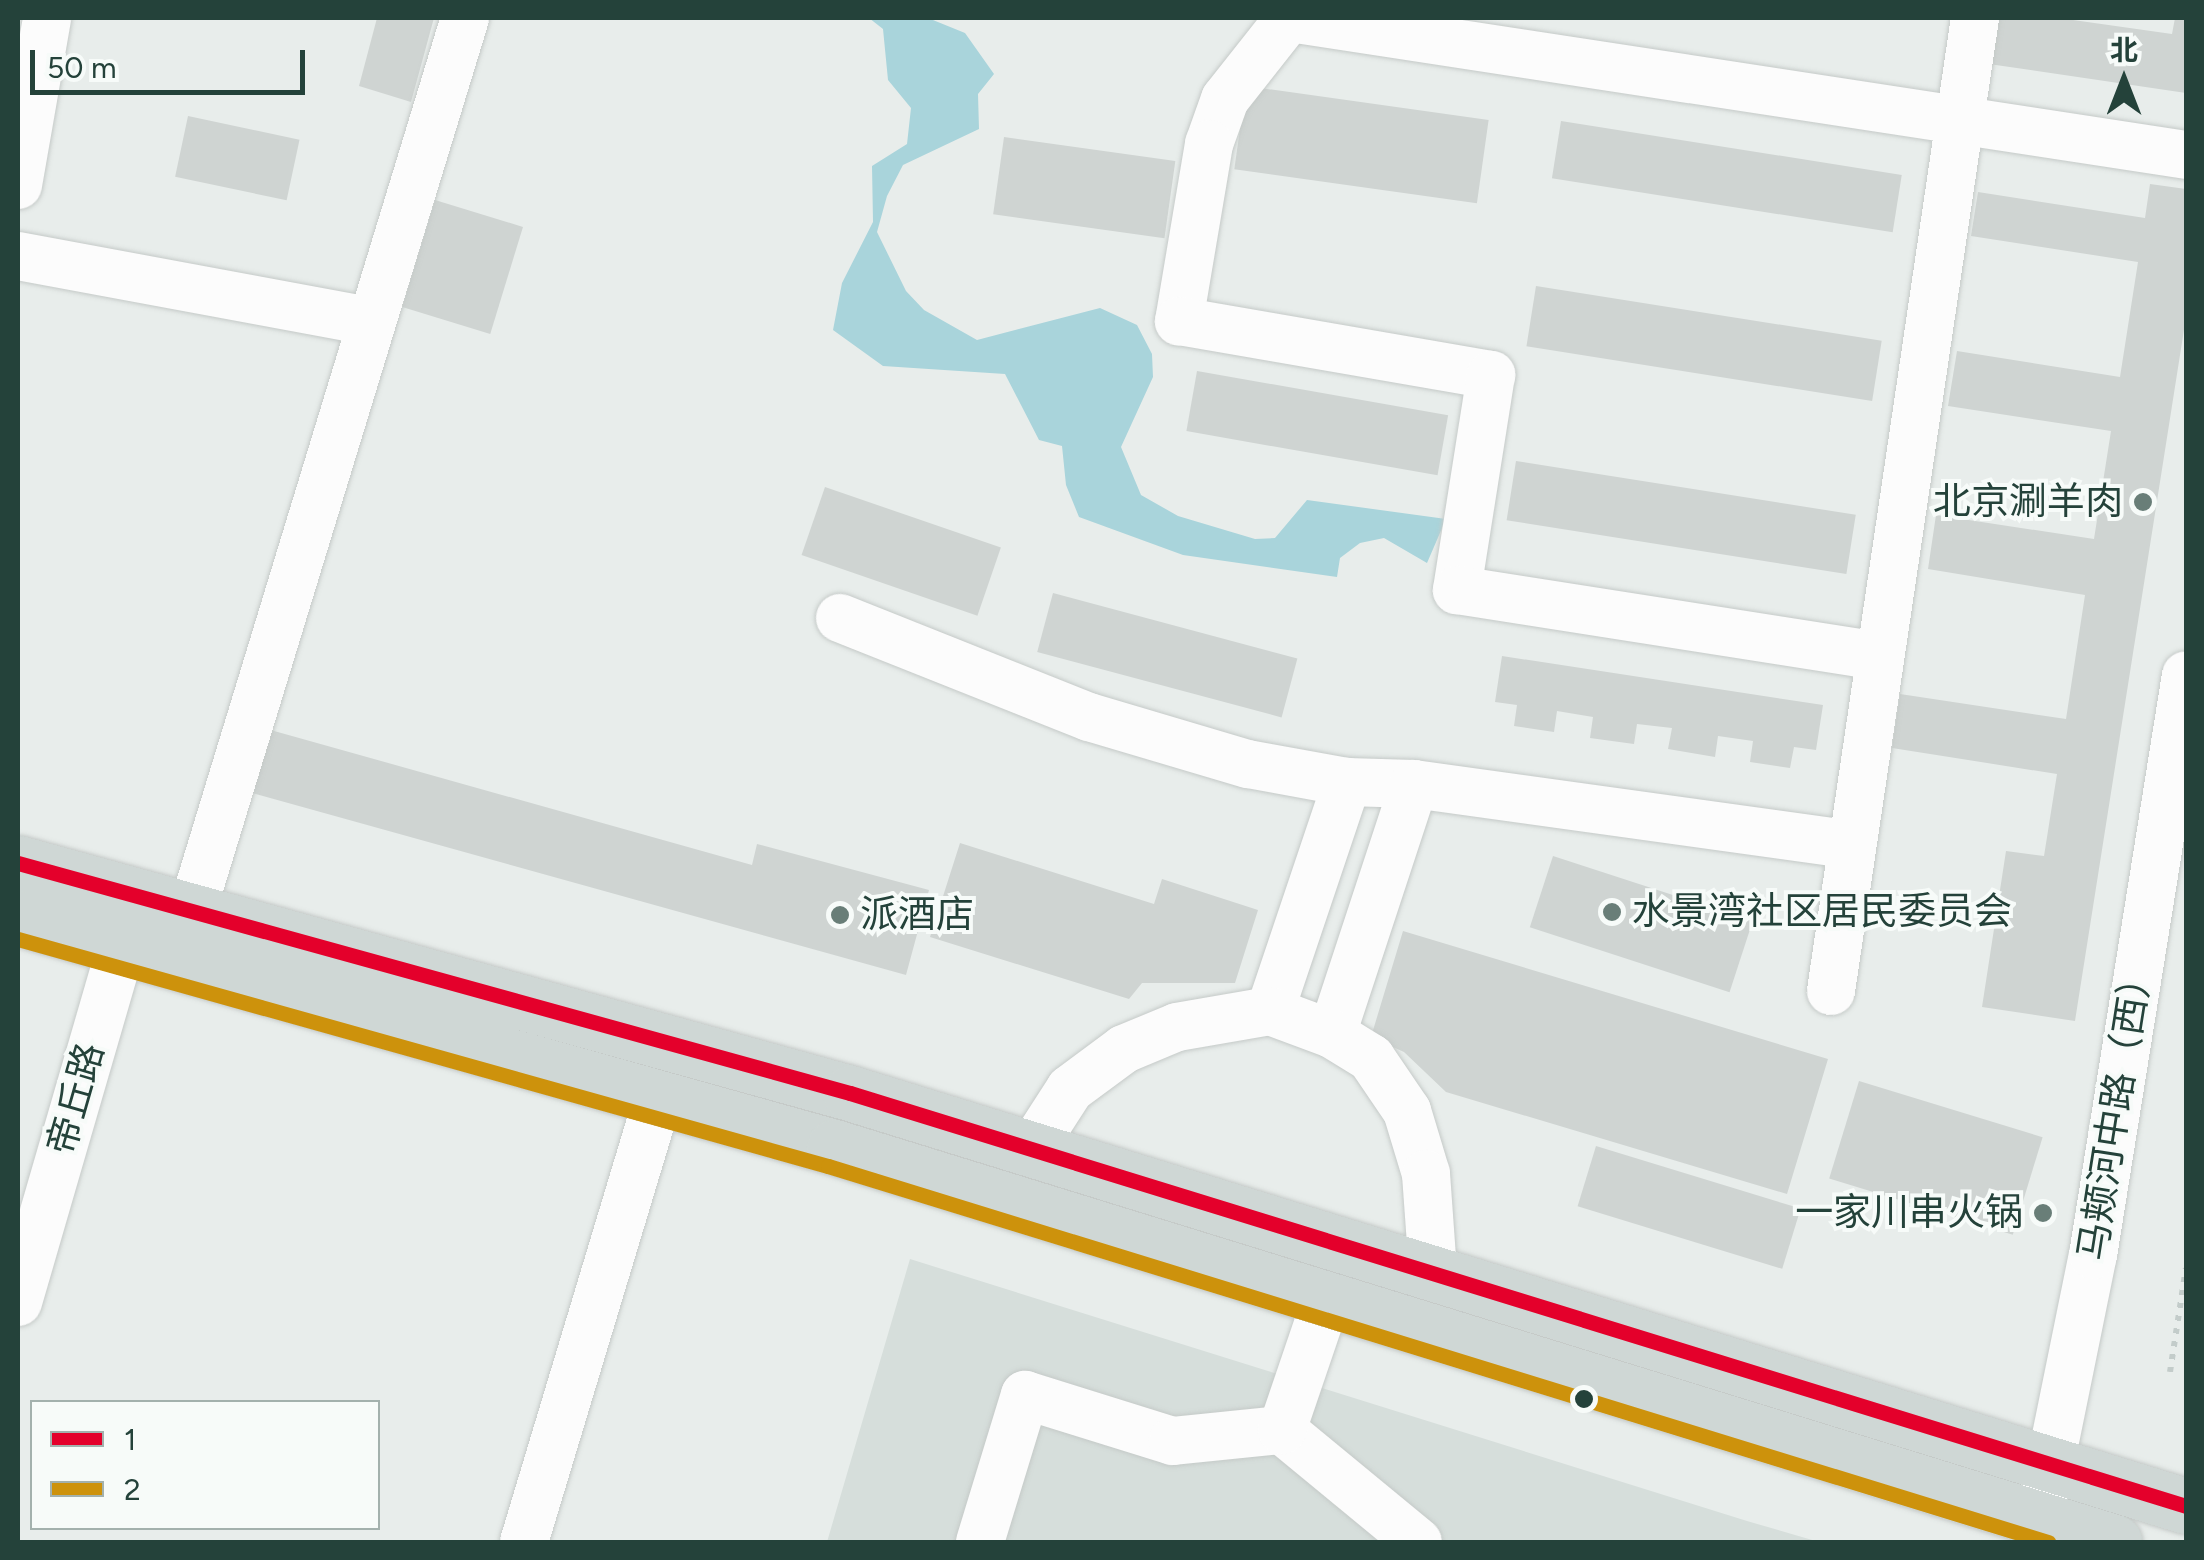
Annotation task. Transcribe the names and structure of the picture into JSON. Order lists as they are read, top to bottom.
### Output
{
  "streets": {
    "street": ["帝丘路", "马颊河中路（西）"]
  },
  "places": [
    "北京涮羊肉",
    "水景湾社区居民委员会",
    "派酒店",
    "一家川串火锅"
  ],
  "lines": ["transit line 1", "transit line 2"],
  "legend": ["1", "2"],
  "scale_bar": "50 m",
  "north": "top"
}
